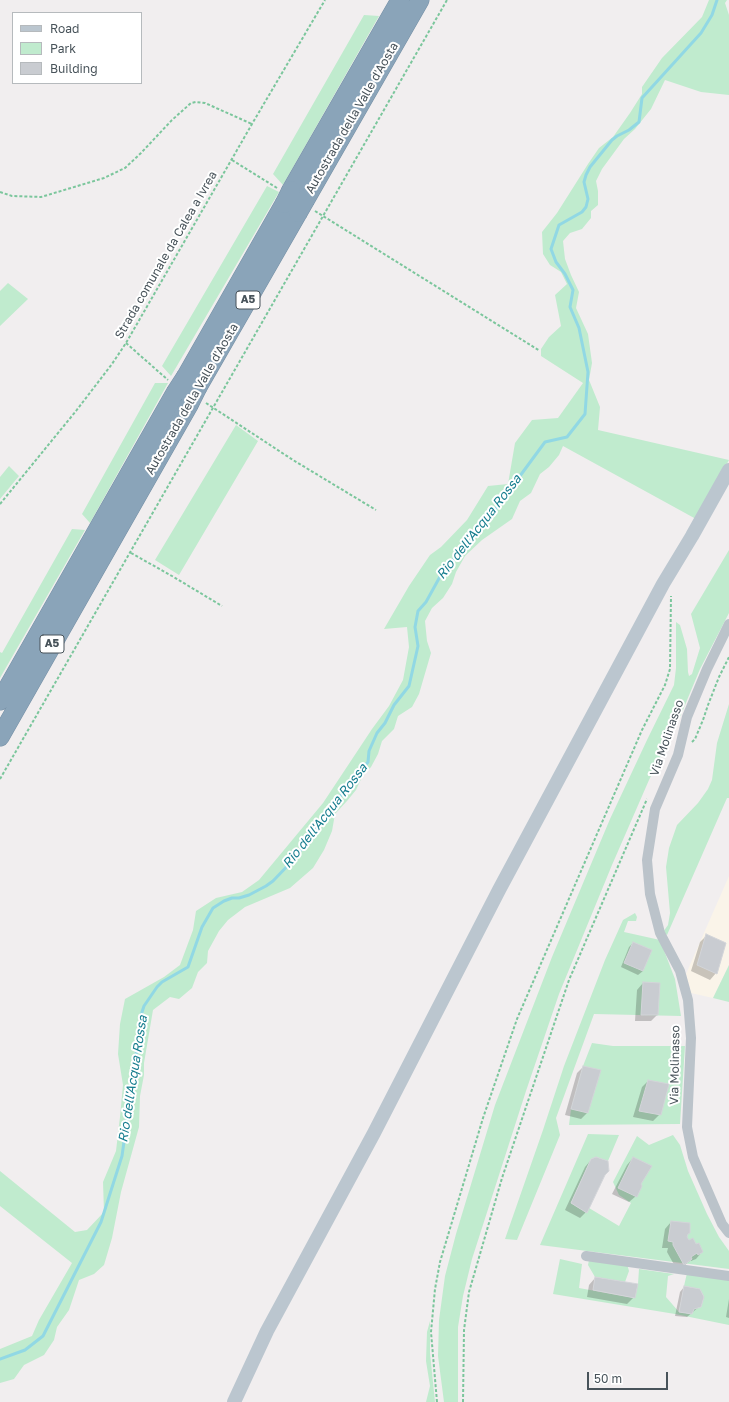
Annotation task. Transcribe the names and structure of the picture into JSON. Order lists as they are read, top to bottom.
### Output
{
  "streets": {
    "highway": ["Autostrada della Valle d'Aosta", "A5"],
    "street": ["Via Molinasso"],
    "path": ["Strada comunale da Calea a Ivrea"]
  },
  "water": ["Rio dell'Acqua Rossa"],
  "legend": ["Road", "Park", "Building"],
  "scale_bar": "50 m"
}
